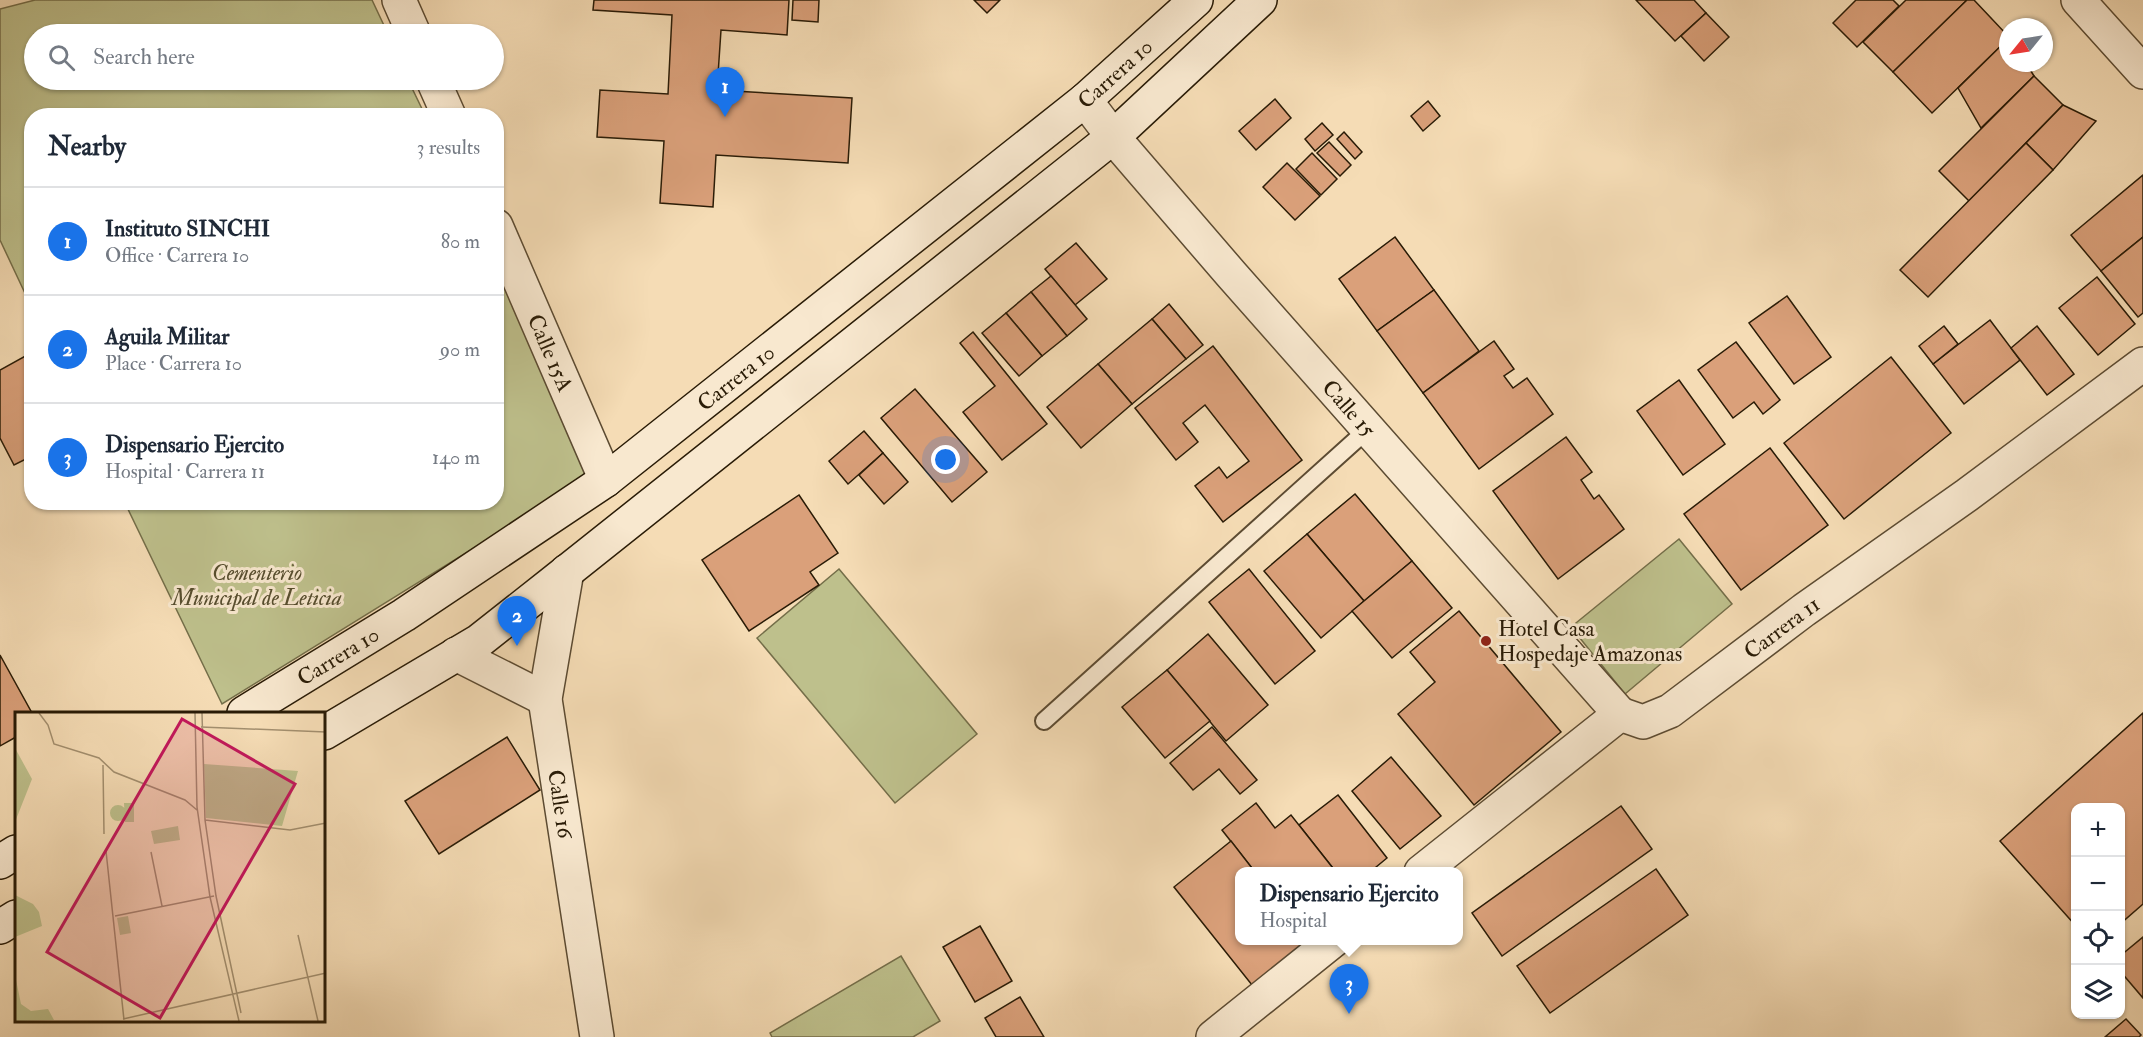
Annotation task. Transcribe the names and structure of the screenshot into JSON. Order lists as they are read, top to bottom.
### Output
{
  "streets": {
    "street": [
      "Carrera 10",
      "Calle 15A",
      "Calle 15",
      "Carrera 11",
      "Calle 16"
    ]
  },
  "crossings": [
    ["Carrera 10", "Calle 15A"],
    ["Carrera 10", "Calle 15"],
    ["Carrera 10", "Calle 16"],
    ["Calle 15", "Carrera 11"]
  ],
  "parks": ["Cementerio Municipal de Leticia"],
  "places": ["Hotel Casa Hospedaje Amazonas"],
  "north": "bottom left",
  "page": {
    "search": "Search here",
    "pins": ["1", "2", "3"],
    "heading": ["Nearby", "3 results"],
    "list": [
      {
        "mark": "1",
        "name": "Instituto SINCHI",
        "note": "Office · Carrera 10",
        "value": "80 m"
      },
      {
        "mark": "2",
        "name": "Aguila Militar",
        "note": "Place · Carrera 10",
        "value": "90 m"
      },
      {
        "mark": "3",
        "name": "Dispensario Ejercito",
        "note": "Hospital · Carrera 11",
        "value": "140 m"
      }
    ],
    "map_buttons": ["+", "−"],
    "popup": ["Dispensario Ejercito", "Hospital"]
  }
}
